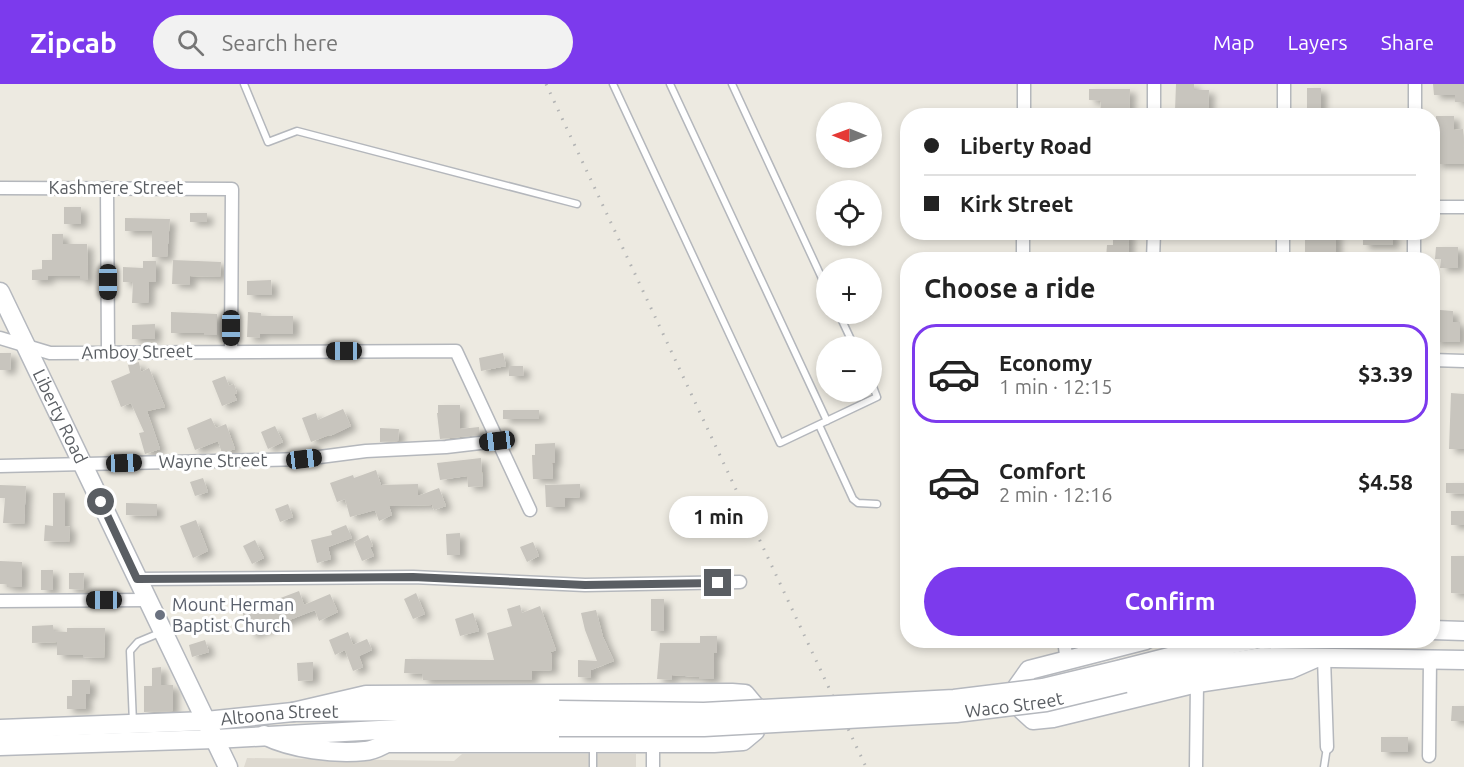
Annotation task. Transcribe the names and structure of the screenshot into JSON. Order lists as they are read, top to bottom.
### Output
{
  "streets": {
    "main road": ["Liberty Road", "Waco Street", "Altoona Street"],
    "street": ["Kashmere Street", "Amboy Street", "Wayne Street"]
  },
  "crossings": [
    ["Kashmere Street", "Amboy Street"],
    ["Amboy Street", "Liberty Road"],
    ["Amboy Street", "Wayne Street"],
    ["Liberty Road", "Wayne Street"],
    ["Liberty Road", "Altoona Street"],
    ["Waco Street", "Altoona Street"]
  ],
  "places": ["Mount Herman Baptist Church"],
  "north": "left",
  "page": {
    "header": "Zipcab",
    "search": "Search here",
    "nav": ["Map", "Layers", "Share"],
    "map_buttons": ["+", "−"],
    "banner": ["Liberty Road", "Kirk Street"],
    "heading": "Choose a ride",
    "list": [
      {
        "name": "Economy",
        "note": "1 min · 12:15",
        "value": "$3.39"
      },
      {
        "name": "Comfort",
        "note": "2 min · 12:16",
        "value": "$4.58"
      }
    ],
    "bubble": "1 min",
    "buttons": "Confirm"
  }
}
